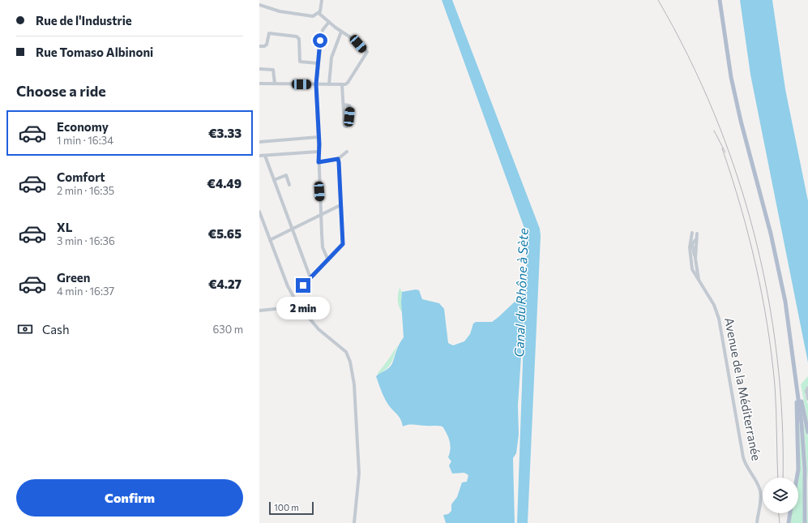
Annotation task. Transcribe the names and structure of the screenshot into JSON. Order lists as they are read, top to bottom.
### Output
{
  "streets": {
    "street": ["Avenue de la Méditerranée"]
  },
  "water": ["Canal du Rhône à Sète"],
  "scale_bar": "100 m",
  "page": {
    "banner": ["Rue de l'Industrie", "Rue Tomaso Albinoni"],
    "heading": "Choose a ride",
    "list": [
      {
        "name": "Economy",
        "note": "1 min · 16:34",
        "value": "€3.33"
      },
      {
        "name": "Comfort",
        "note": "2 min · 16:35",
        "value": "€4.49"
      },
      {
        "name": "XL",
        "note": "3 min · 16:36",
        "value": "€5.65"
      },
      {
        "name": "Green",
        "note": "4 min · 16:37",
        "value": "€4.27"
      }
    ],
    "bubble": "2 min",
    "pay": ["Cash", "630 m"],
    "buttons": "Confirm",
    "scale": "100 m"
  }
}
